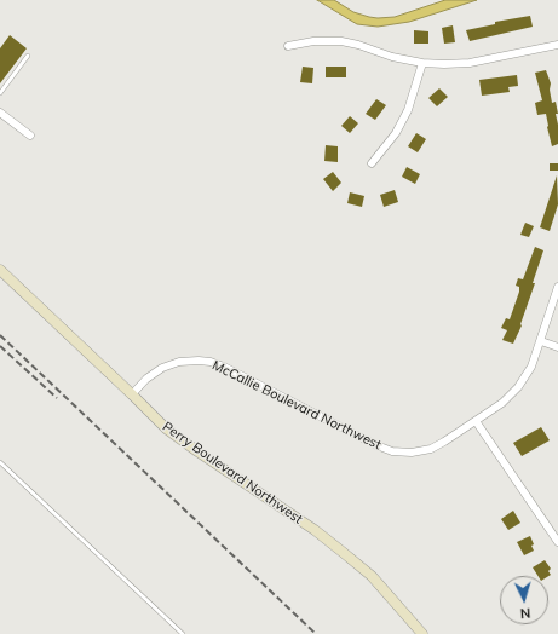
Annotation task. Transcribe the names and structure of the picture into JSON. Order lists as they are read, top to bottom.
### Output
{
  "streets": {
    "street": ["McCallie Boulevard Northwest", "Perry Boulevard Northwest"]
  },
  "crossings": [
    ["McCallie Boulevard Northwest", "Perry Boulevard Northwest"]
  ],
  "north": "bottom"
}
